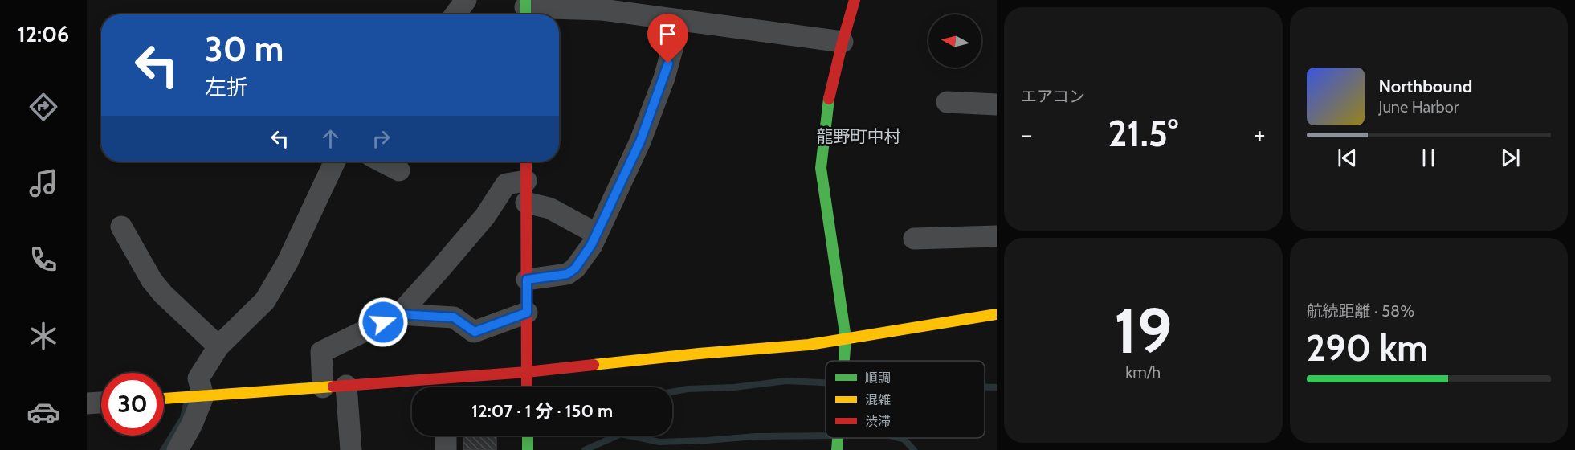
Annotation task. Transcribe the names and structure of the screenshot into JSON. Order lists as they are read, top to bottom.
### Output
{
  "districts": ["龍野町中村"],
  "legend": ["順調", "混雑", "渋滞"],
  "north": "left",
  "page": {
    "tabs": "12:06",
    "tile": [
      "エアコン",
      ["19", "km/h"],
      ["航続距離 · 58%", "290 km"]
    ],
    "turn": ["30 m", "左折"],
    "song": ["Northbound", "June Harbor"],
    "heat": ["−", "21.5°", "+"],
    "limit": "30",
    "trip": "12:07 · 1 分 · 150 m"
  }
}
